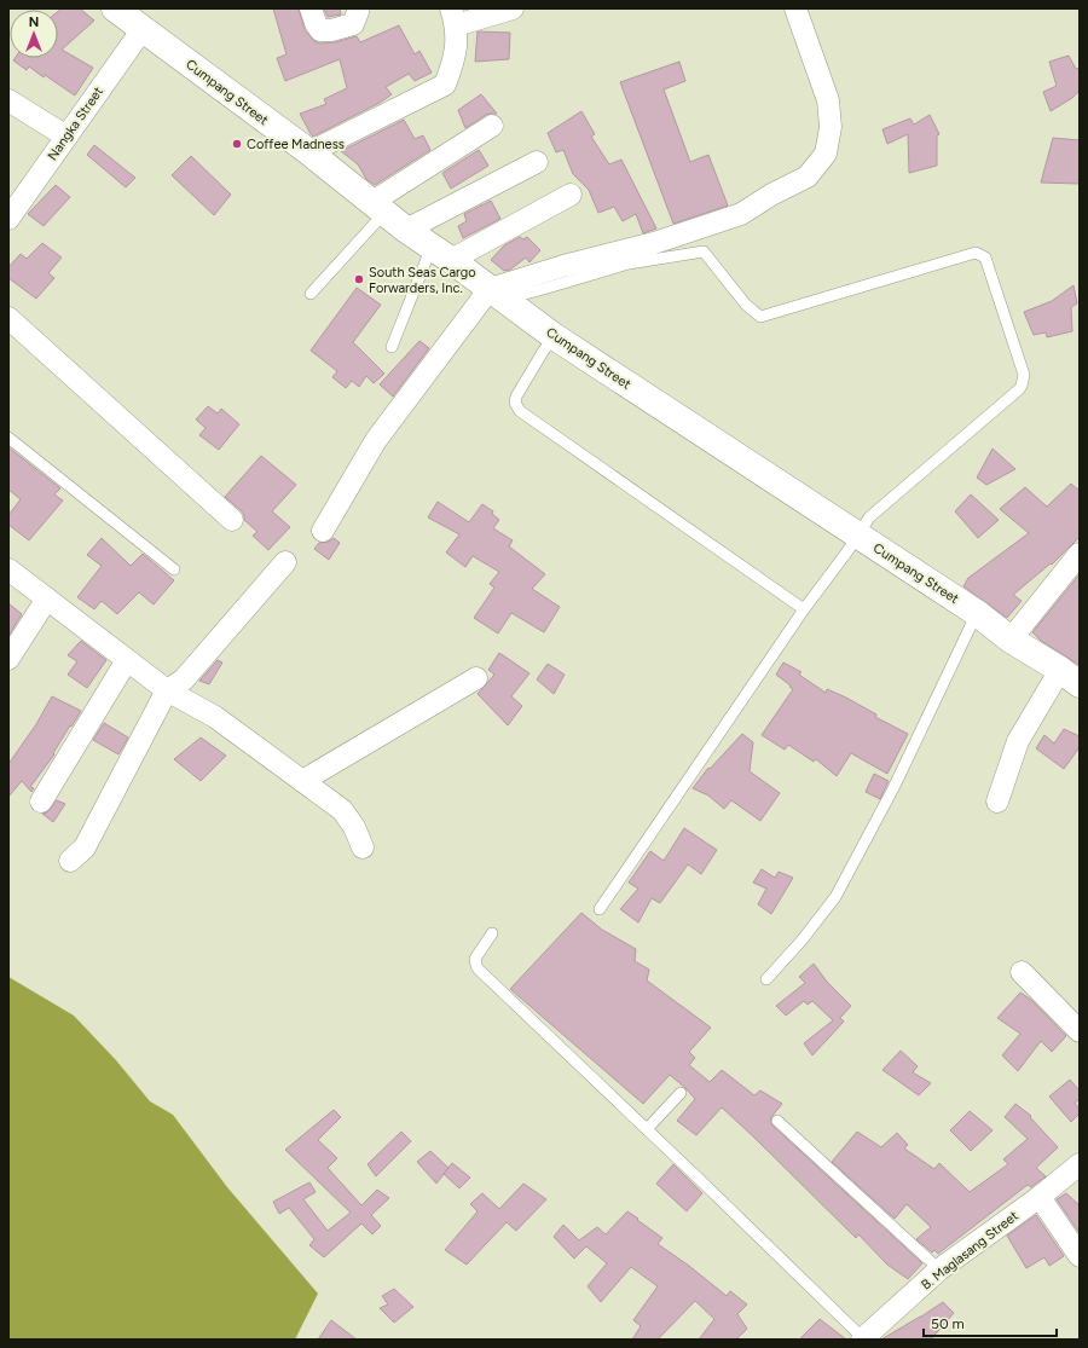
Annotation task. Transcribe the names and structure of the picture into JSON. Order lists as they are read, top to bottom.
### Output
{
  "streets": {
    "street": ["Cumpang Street", "Nangka Street", "B. Maglasang Street"]
  },
  "crossings": [
    ["Cumpang Street", "Nangka Street"]
  ],
  "places": ["Coffee Madness", "South Seas Cargo Forwarders, Inc."],
  "scale_bar": "50 m",
  "north": "top"
}
